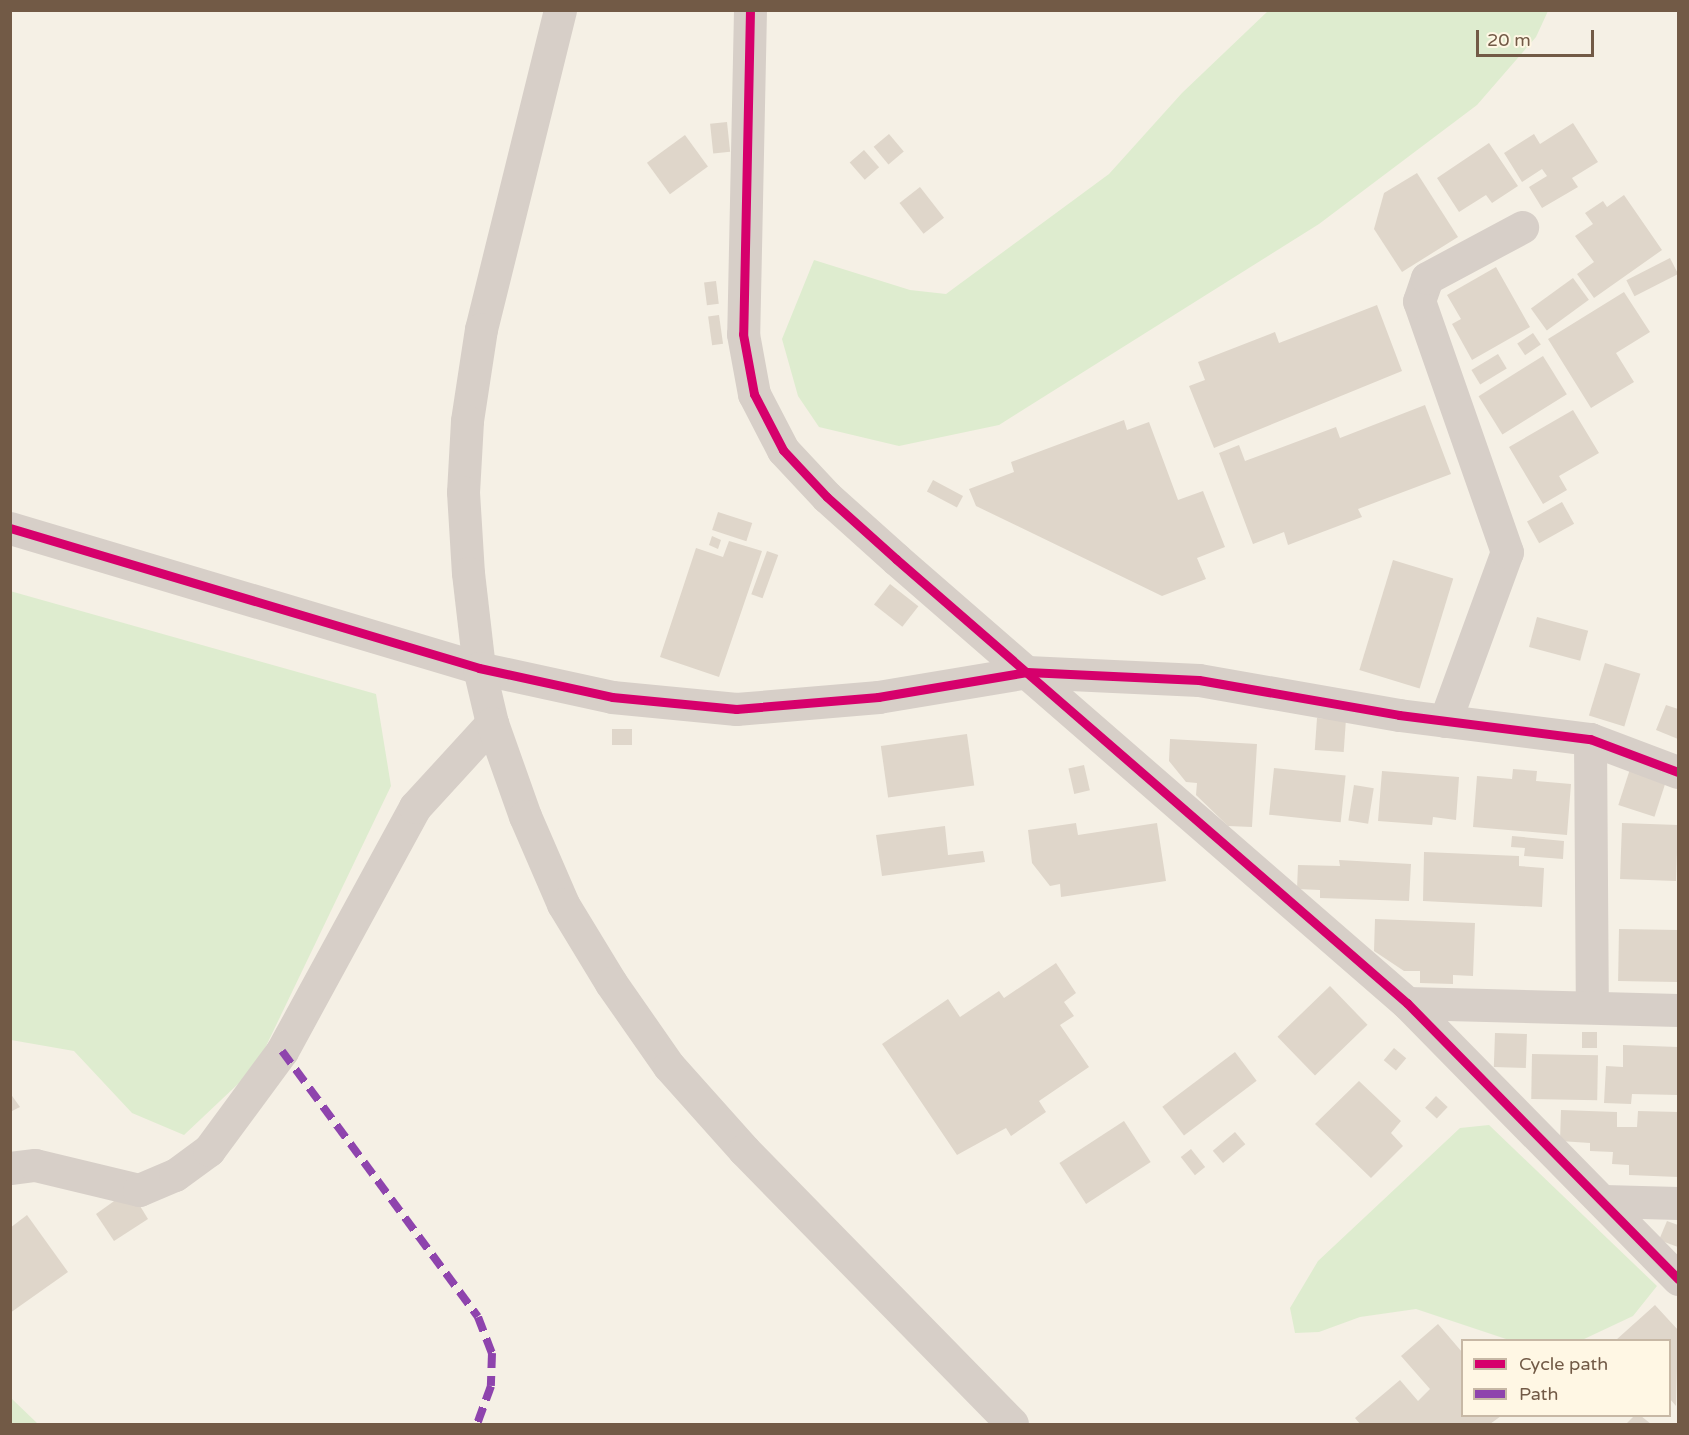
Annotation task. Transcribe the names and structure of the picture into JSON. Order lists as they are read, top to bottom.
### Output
{
  "legend": ["Cycle path", "Path"],
  "scale_bar": "20 m"
}
